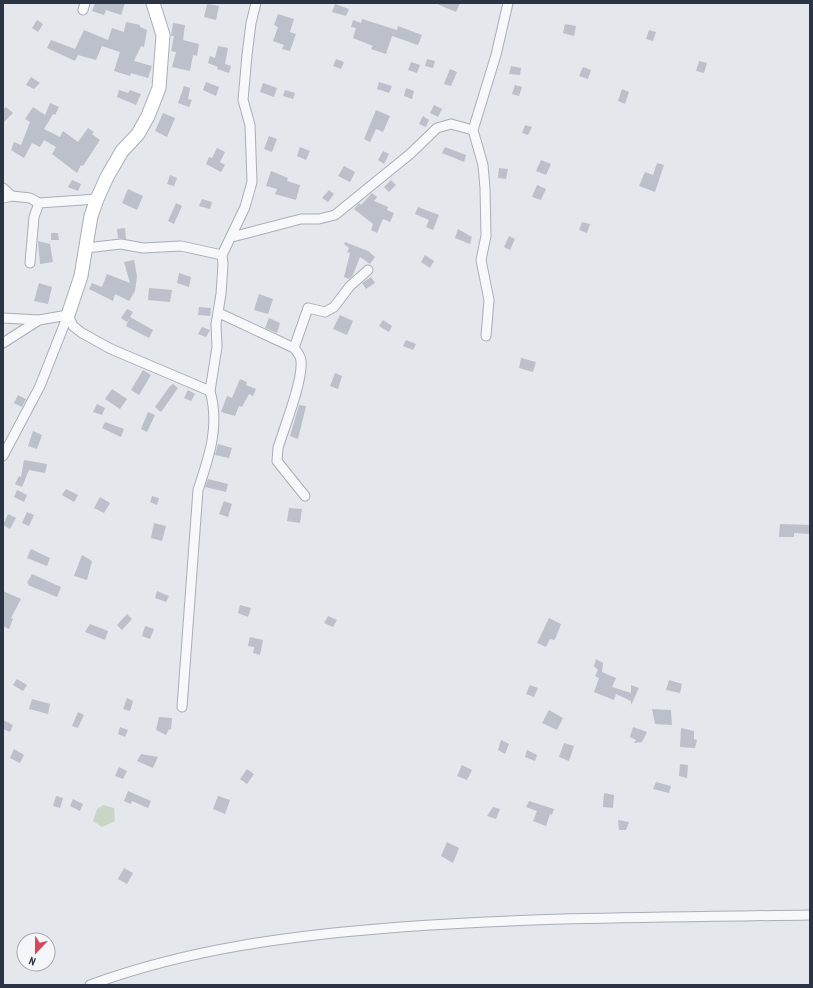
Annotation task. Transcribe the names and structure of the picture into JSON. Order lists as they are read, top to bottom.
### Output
{
  "north": "bottom"
}
